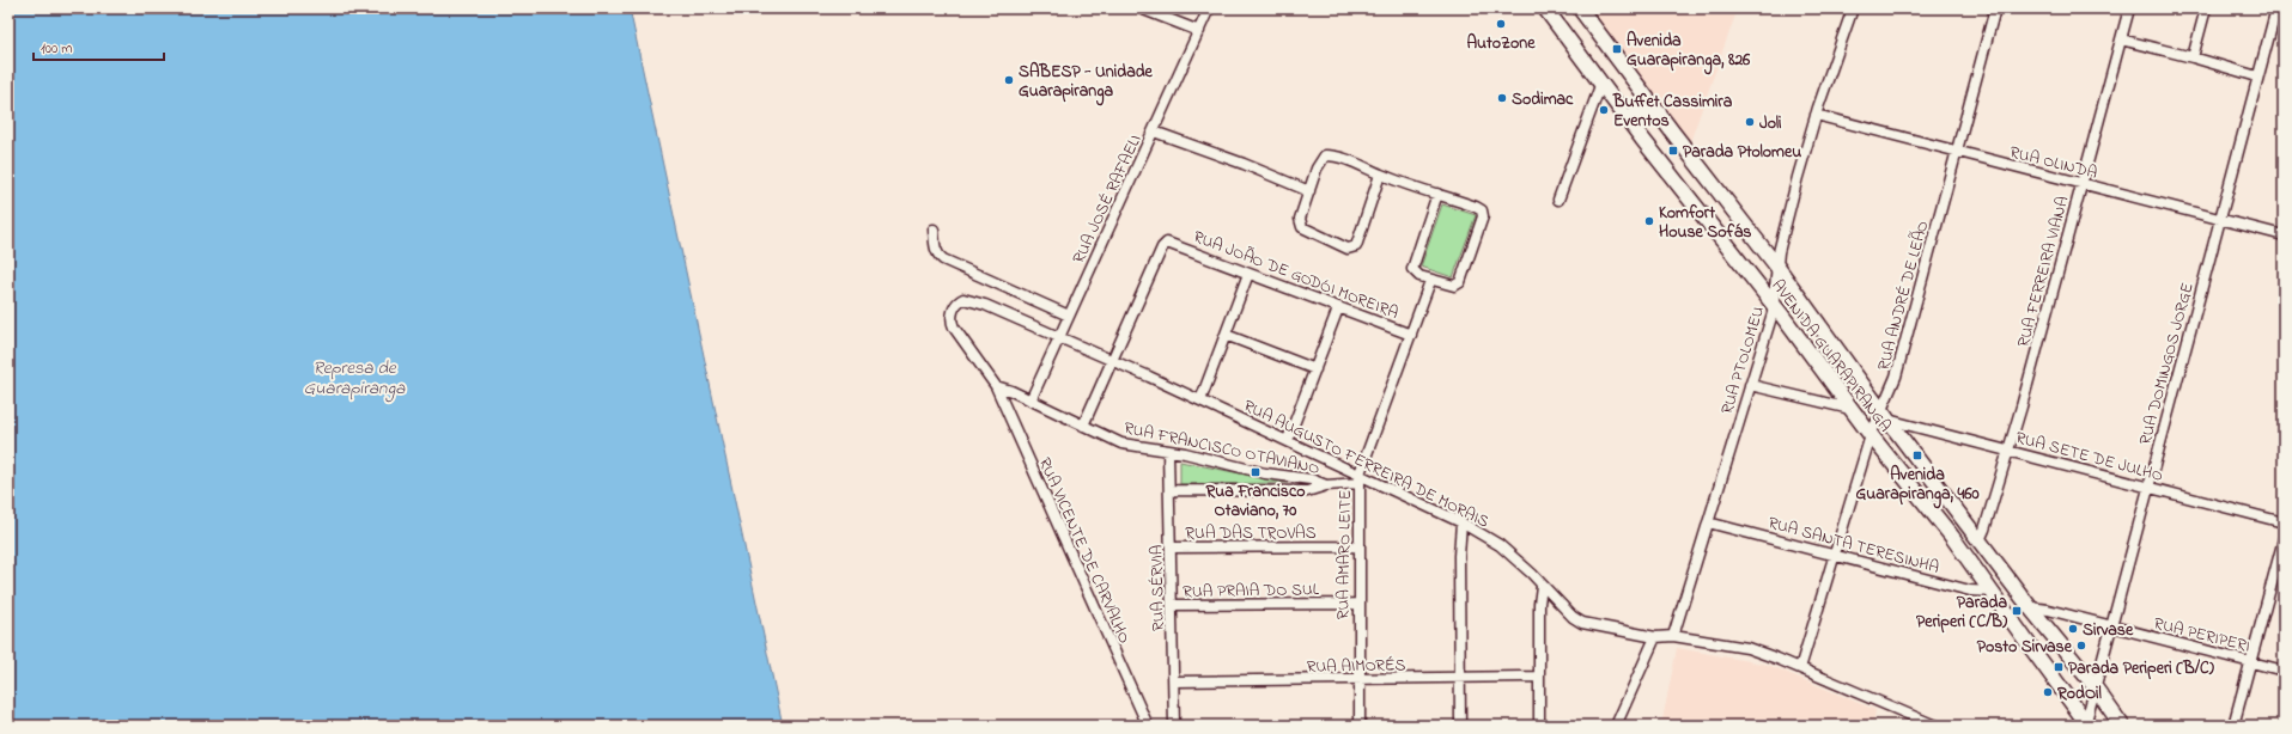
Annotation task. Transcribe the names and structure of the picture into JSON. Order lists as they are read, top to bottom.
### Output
{
  "streets": {
    "main road": ["AVENIDA GUARAPIRANGA"],
    "street": [
      "RUA OLINDA",
      "RUA JOSÉ RAFAELI",
      "RUA FERREIRA VIANA",
      "RUA JOÃO DE GODÓI MOREIRA",
      "RUA ANDRÉ DE LEÃO",
      "RUA PTOLOMEU",
      "RUA DOMINGOS JORGE",
      "RUA FRANCISCO OTAVIANO",
      "RUA SETE DE JULHO",
      "RUA AUGUSTO FERREIRA DE MORAIS",
      "RUA DAS TROVAS",
      "RUA SANTA TERESINHA",
      "RUA VICENTE DE CARVALHO",
      "RUA AMARO LEITE",
      "RUA SÉRVIA",
      "RUA PRAIA DO SUL",
      "RUA PERIPERI",
      "RUA AIMORÉS"
    ]
  },
  "crossings": [
    ["RUA OLINDA", "RUA FERREIRA VIANA"],
    ["RUA OLINDA", "RUA ANDRÉ DE LEÃO"],
    ["RUA OLINDA", "RUA PTOLOMEU"],
    ["RUA OLINDA", "RUA DOMINGOS JORGE"],
    ["RUA JOSÉ RAFAELI", "RUA FRANCISCO OTAVIANO"],
    ["RUA JOSÉ RAFAELI", "RUA AUGUSTO FERREIRA DE MORAIS"],
    ["RUA FERREIRA VIANA", "AVENIDA GUARAPIRANGA"],
    ["RUA FERREIRA VIANA", "RUA SETE DE JULHO"],
    ["RUA JOÃO DE GODÓI MOREIRA", "RUA AUGUSTO FERREIRA DE MORAIS"],
    ["RUA JOÃO DE GODÓI MOREIRA", "RUA AMARO LEITE"],
    ["RUA ANDRÉ DE LEÃO", "AVENIDA GUARAPIRANGA"],
    ["RUA ANDRÉ DE LEÃO", "RUA SETE DE JULHO"],
    ["RUA ANDRÉ DE LEÃO", "RUA AUGUSTO FERREIRA DE MORAIS"],
    ["RUA ANDRÉ DE LEÃO", "RUA SANTA TERESINHA"],
    ["AVENIDA GUARAPIRANGA", "RUA PTOLOMEU"],
    ["AVENIDA GUARAPIRANGA", "RUA DOMINGOS JORGE"],
    ["AVENIDA GUARAPIRANGA", "RUA SETE DE JULHO"],
    ["AVENIDA GUARAPIRANGA", "RUA SANTA TERESINHA"],
    ["AVENIDA GUARAPIRANGA", "RUA PERIPERI"],
    ["RUA PTOLOMEU", "RUA AUGUSTO FERREIRA DE MORAIS"],
    ["RUA PTOLOMEU", "RUA SANTA TERESINHA"],
    ["RUA DOMINGOS JORGE", "RUA SETE DE JULHO"],
    ["RUA DOMINGOS JORGE", "RUA PERIPERI"],
    ["RUA FRANCISCO OTAVIANO", "RUA AUGUSTO FERREIRA DE MORAIS"],
    ["RUA FRANCISCO OTAVIANO", "RUA VICENTE DE CARVALHO"],
    ["RUA FRANCISCO OTAVIANO", "RUA AMARO LEITE"],
    ["RUA FRANCISCO OTAVIANO", "RUA SÉRVIA"],
    ["RUA AUGUSTO FERREIRA DE MORAIS", "RUA VICENTE DE CARVALHO"],
    ["RUA AUGUSTO FERREIRA DE MORAIS", "RUA AMARO LEITE"],
    ["RUA DAS TROVAS", "RUA AMARO LEITE"],
    ["RUA DAS TROVAS", "RUA SÉRVIA"],
    ["RUA AMARO LEITE", "RUA PRAIA DO SUL"],
    ["RUA AMARO LEITE", "RUA AIMORÉS"],
    ["RUA SÉRVIA", "RUA PRAIA DO SUL"],
    ["RUA SÉRVIA", "RUA AIMORÉS"]
  ],
  "water": ["Represa de Guarapiranga"],
  "places": {
    "other": [
      "AutoZone",
      "SABESP - Unidade Guarapiranga",
      "Sodimac",
      "Buffet Cassimira Eventos",
      "Joli",
      "Komfort House Sofás",
      "Sirvase",
      "Posto Sirvase",
      "RodOil"
    ],
    "transit": [
      "Avenida Guarapiranga, 826",
      "Parada Ptolomeu",
      "Avenida Guarapiranga, 460",
      "Rua Francisco Otaviano, 70",
      "Parada Periperi (C/B)",
      "Parada Periperi (B/C)"
    ]
  },
  "scale_bar": "100 m"
}
